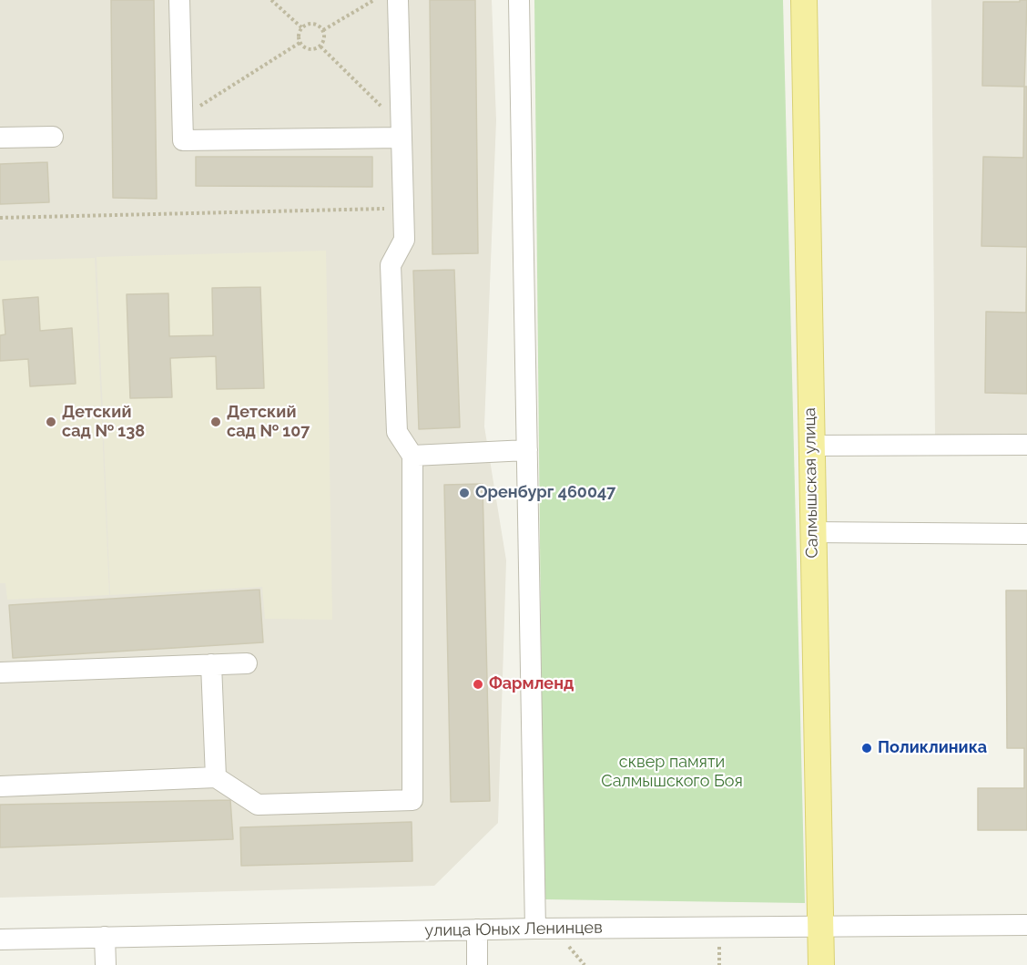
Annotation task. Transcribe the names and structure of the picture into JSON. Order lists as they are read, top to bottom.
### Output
{
  "streets": {
    "main road": ["Салмышская улица"],
    "street": ["улица Юных Ленинцев"]
  },
  "crossings": [
    ["Салмышская улица", "улица Юных Ленинцев"]
  ],
  "parks": ["сквер памяти Салмышского Боя"],
  "places": [
    "Детский сад № 138",
    "Детский сад № 107",
    "Оренбург 460047",
    "Фармленд",
    "Поликлиника"
  ]
}
